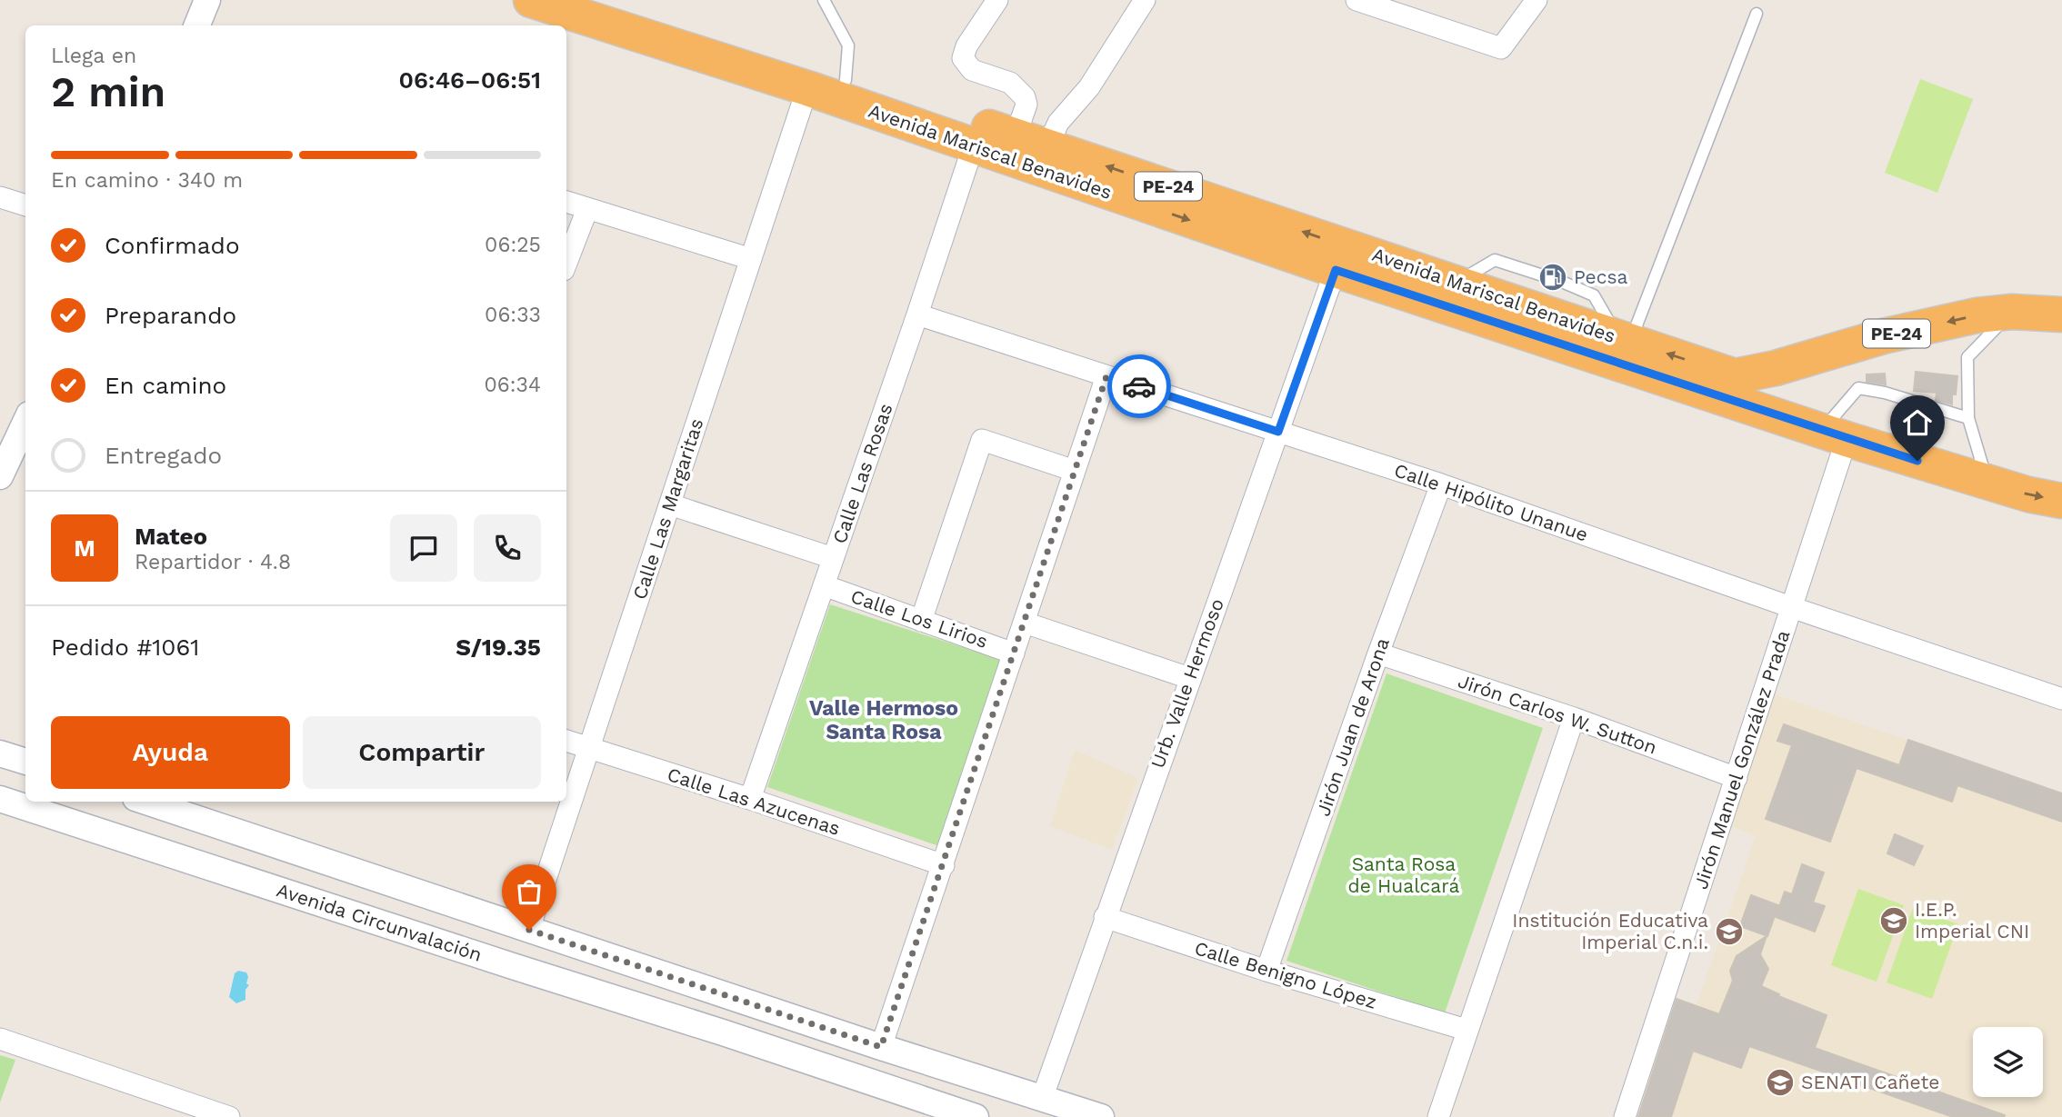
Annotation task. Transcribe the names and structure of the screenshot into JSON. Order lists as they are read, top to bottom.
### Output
{
  "streets": {
    "highway": ["Avenida Mariscal Benavides", "PE-24"],
    "street": [
      "Calle Las Rosas",
      "Calle Hipólito Unanue",
      "Calle Las Margaritas",
      "Calle Los Lirios",
      "Urb. Valle Hermoso",
      "Jirón Carlos W. Sutton",
      "Jirón Juan de Arona",
      "Jirón Manuel González Prada",
      "Calle Las Azucenas",
      "Avenida Circunvalación",
      "Calle Benigno López"
    ]
  },
  "crossings": [
    ["Avenida Mariscal Benavides", "PE-24"],
    ["Avenida Mariscal Benavides", "Calle Las Rosas"],
    ["Avenida Mariscal Benavides", "Calle Las Margaritas"],
    ["Avenida Mariscal Benavides", "Urb. Valle Hermoso"],
    ["Avenida Mariscal Benavides", "Jirón Manuel González Prada"],
    ["PE-24", "Jirón Manuel González Prada"],
    ["Calle Las Rosas", "Calle Hipólito Unanue"],
    ["Calle Las Rosas", "Calle Los Lirios"],
    ["Calle Las Rosas", "Calle Las Azucenas"],
    ["Calle Hipólito Unanue", "Urb. Valle Hermoso"],
    ["Calle Hipólito Unanue", "Jirón Juan de Arona"],
    ["Calle Hipólito Unanue", "Jirón Manuel González Prada"],
    ["Calle Las Margaritas", "Calle Las Azucenas"],
    ["Calle Las Margaritas", "Avenida Circunvalación"],
    ["Urb. Valle Hermoso", "Avenida Circunvalación"],
    ["Urb. Valle Hermoso", "Calle Benigno López"],
    ["Jirón Carlos W. Sutton", "Jirón Juan de Arona"],
    ["Jirón Carlos W. Sutton", "Jirón Manuel González Prada"],
    ["Jirón Juan de Arona", "Calle Benigno López"]
  ],
  "districts": ["Valle Hermoso Santa Rosa"],
  "parks": ["Santa Rosa de Hualcará"],
  "places": {
    "fuel station": ["Pecsa"],
    "school or university": ["I.E.P. Imperial CNI", "Institución Educativa Imperial C.n.i.", "SENATI Cañete"]
  },
  "page": {
    "heading": ["2 min", "Llega en", "06:46–06:51"],
    "panel": [
      "Mateo",
      "Repartidor · 4.8",
      "Pedido #1061",
      "S/19.35"
    ],
    "bar": "En camino · 340 m",
    "list": [
      ["Confirmado", "06:25"],
      ["Preparando", "06:33"],
      ["En camino", "06:34"],
      "Entregado"
    ],
    "round": "M",
    "buttons": ["Ayuda", "Compartir"]
  }
}
